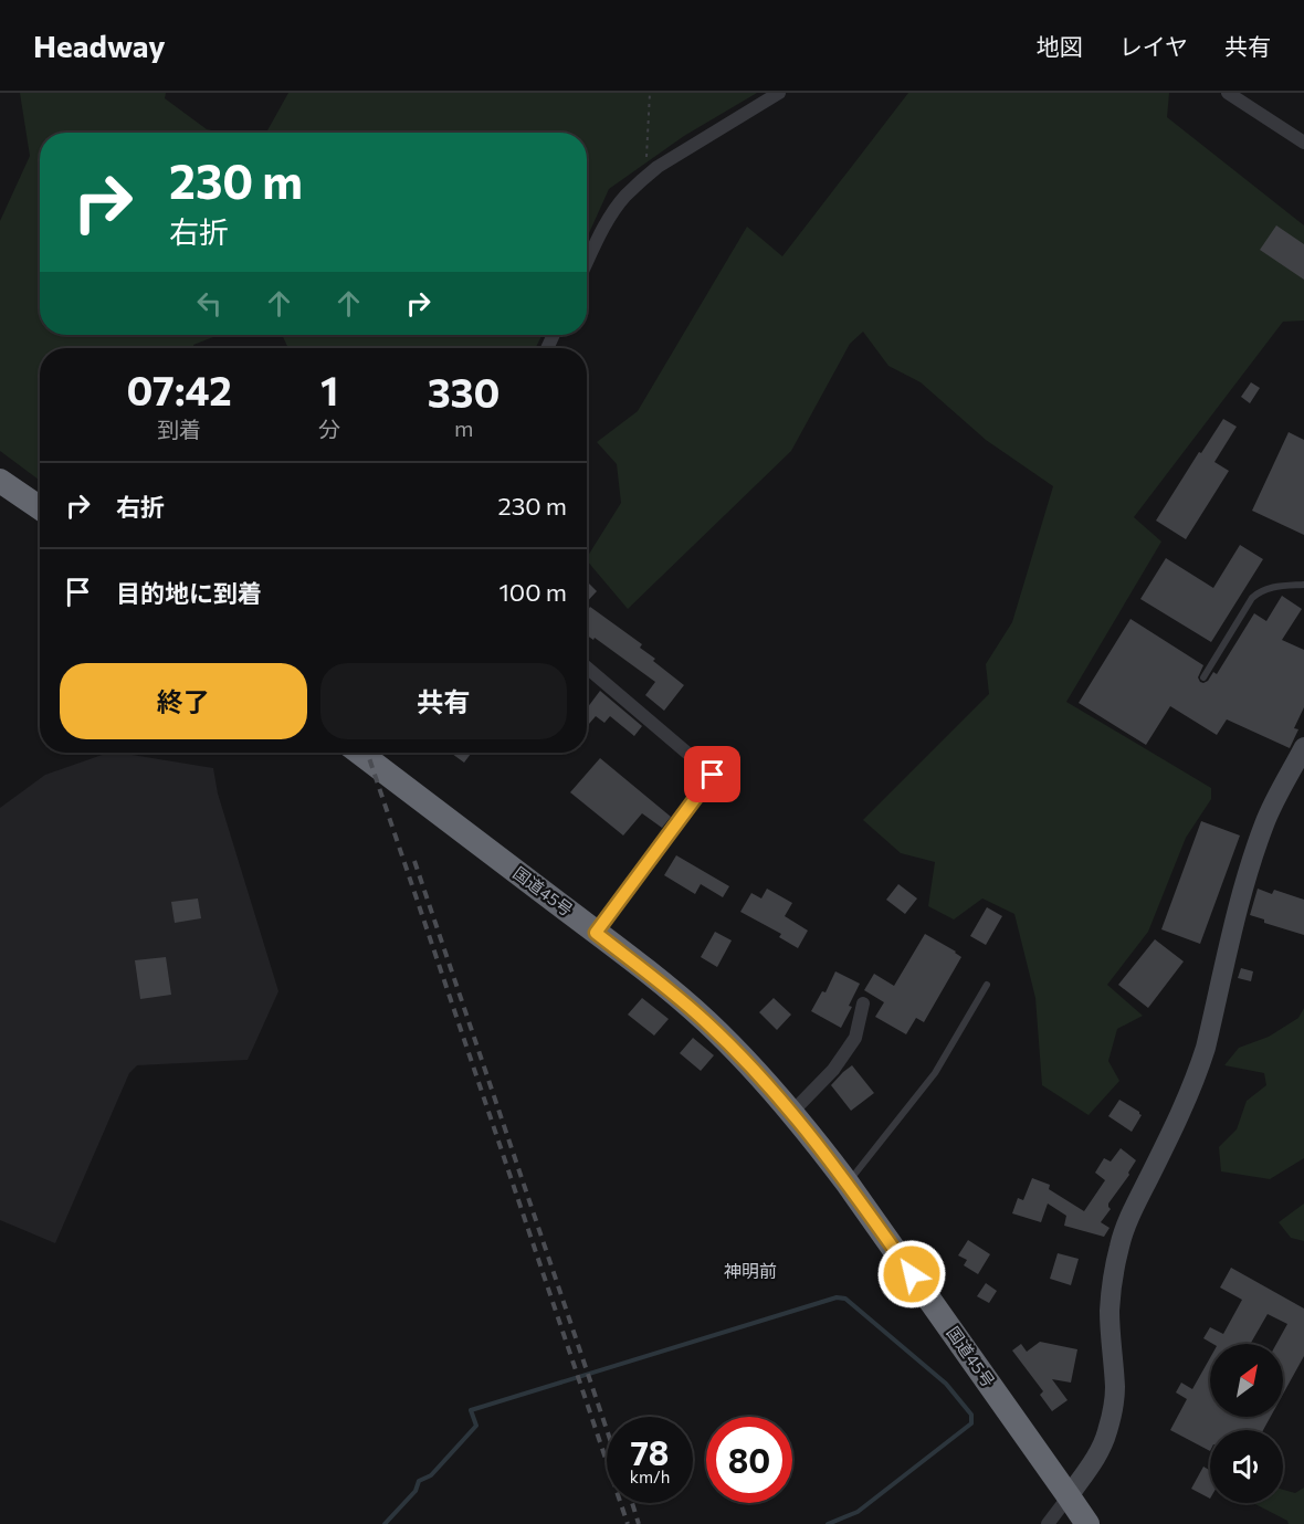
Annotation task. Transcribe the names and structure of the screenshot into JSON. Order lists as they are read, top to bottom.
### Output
{
  "streets": {
    "highway": ["国道45号"]
  },
  "districts": ["神明前"],
  "north": "top right",
  "page": {
    "header": "Headway",
    "nav": ["地図", "レイヤ", "共有"],
    "turn": ["230 m", "右折"],
    "eta": [
      "07:42",
      "到着",
      "1",
      "分",
      "330",
      "m"
    ],
    "list": [
      {
        "name": "右折",
        "value": "230 m"
      },
      {
        "name": "目的地に到着",
        "value": "100 m"
      }
    ],
    "buttons": ["終了", "共有"],
    "speed": "78 km/h",
    "limit": "80"
  }
}
